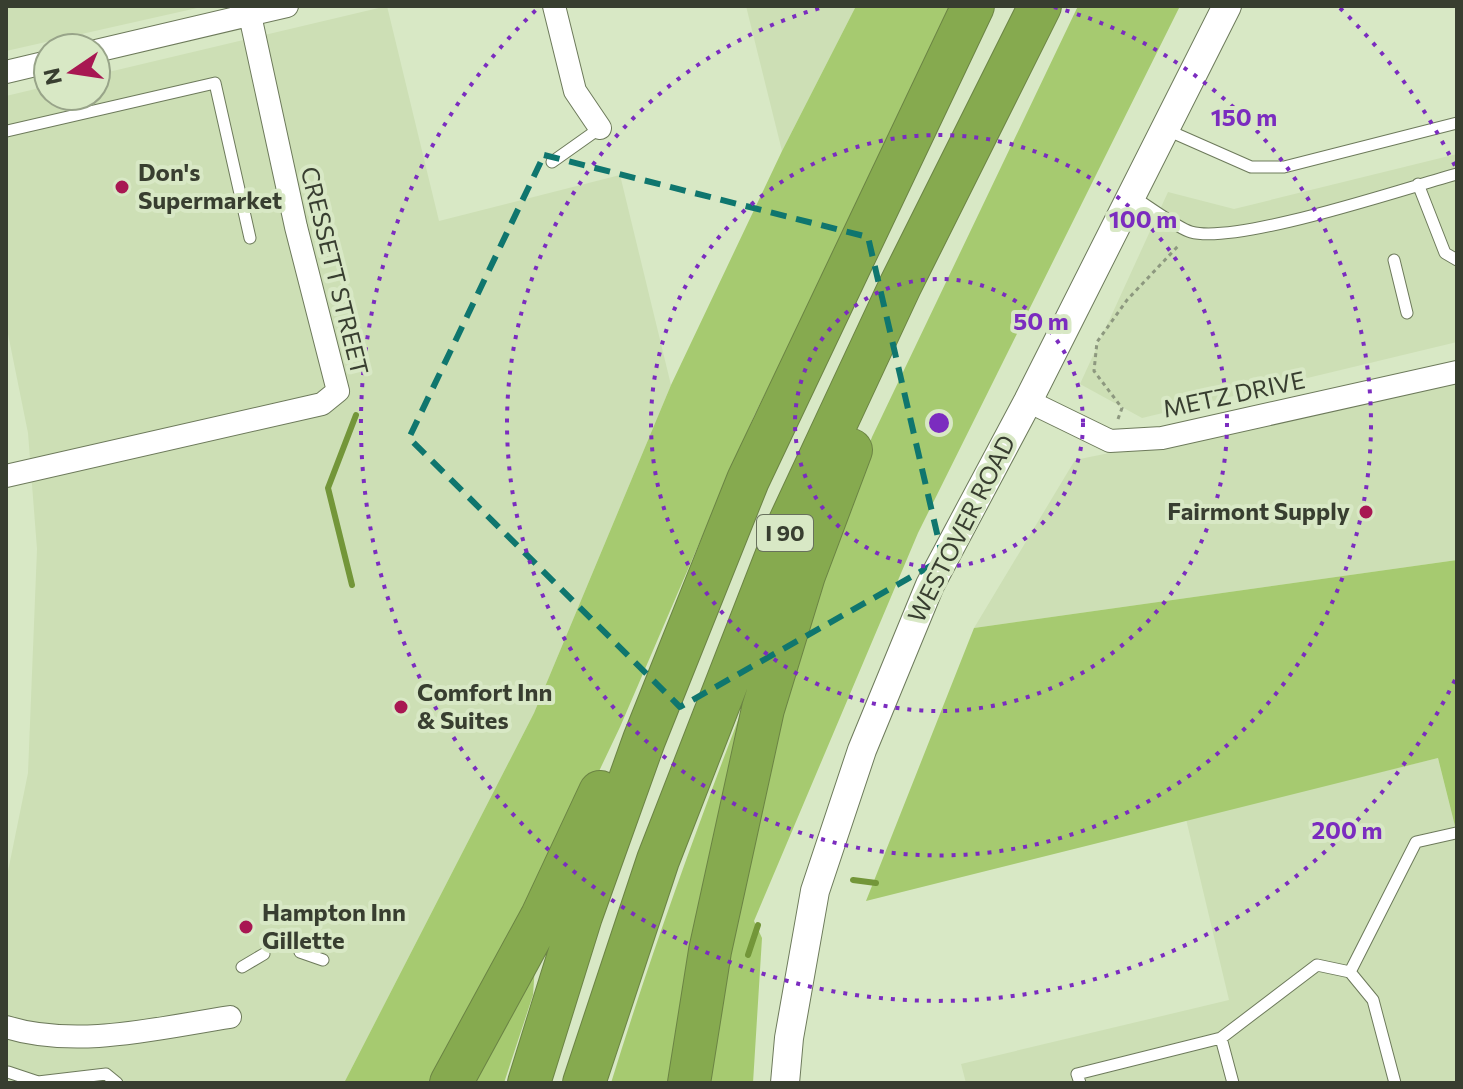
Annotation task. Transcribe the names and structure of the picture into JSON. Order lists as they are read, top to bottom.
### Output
{
  "streets": {
    "highway": ["I 90"],
    "street": ["CRESSETT STREET", "METZ DRIVE", "WESTOVER ROAD"]
  },
  "crossings": [
    ["METZ DRIVE", "WESTOVER ROAD"]
  ],
  "places": [
    "Don's Supermarket",
    "Fairmont Supply",
    "Comfort Inn & Suites",
    "Hampton Inn Gillette"
  ],
  "north": "left",
  "rings": [
    "150 m",
    "100 m",
    "50 m",
    "200 m"
  ]
}
